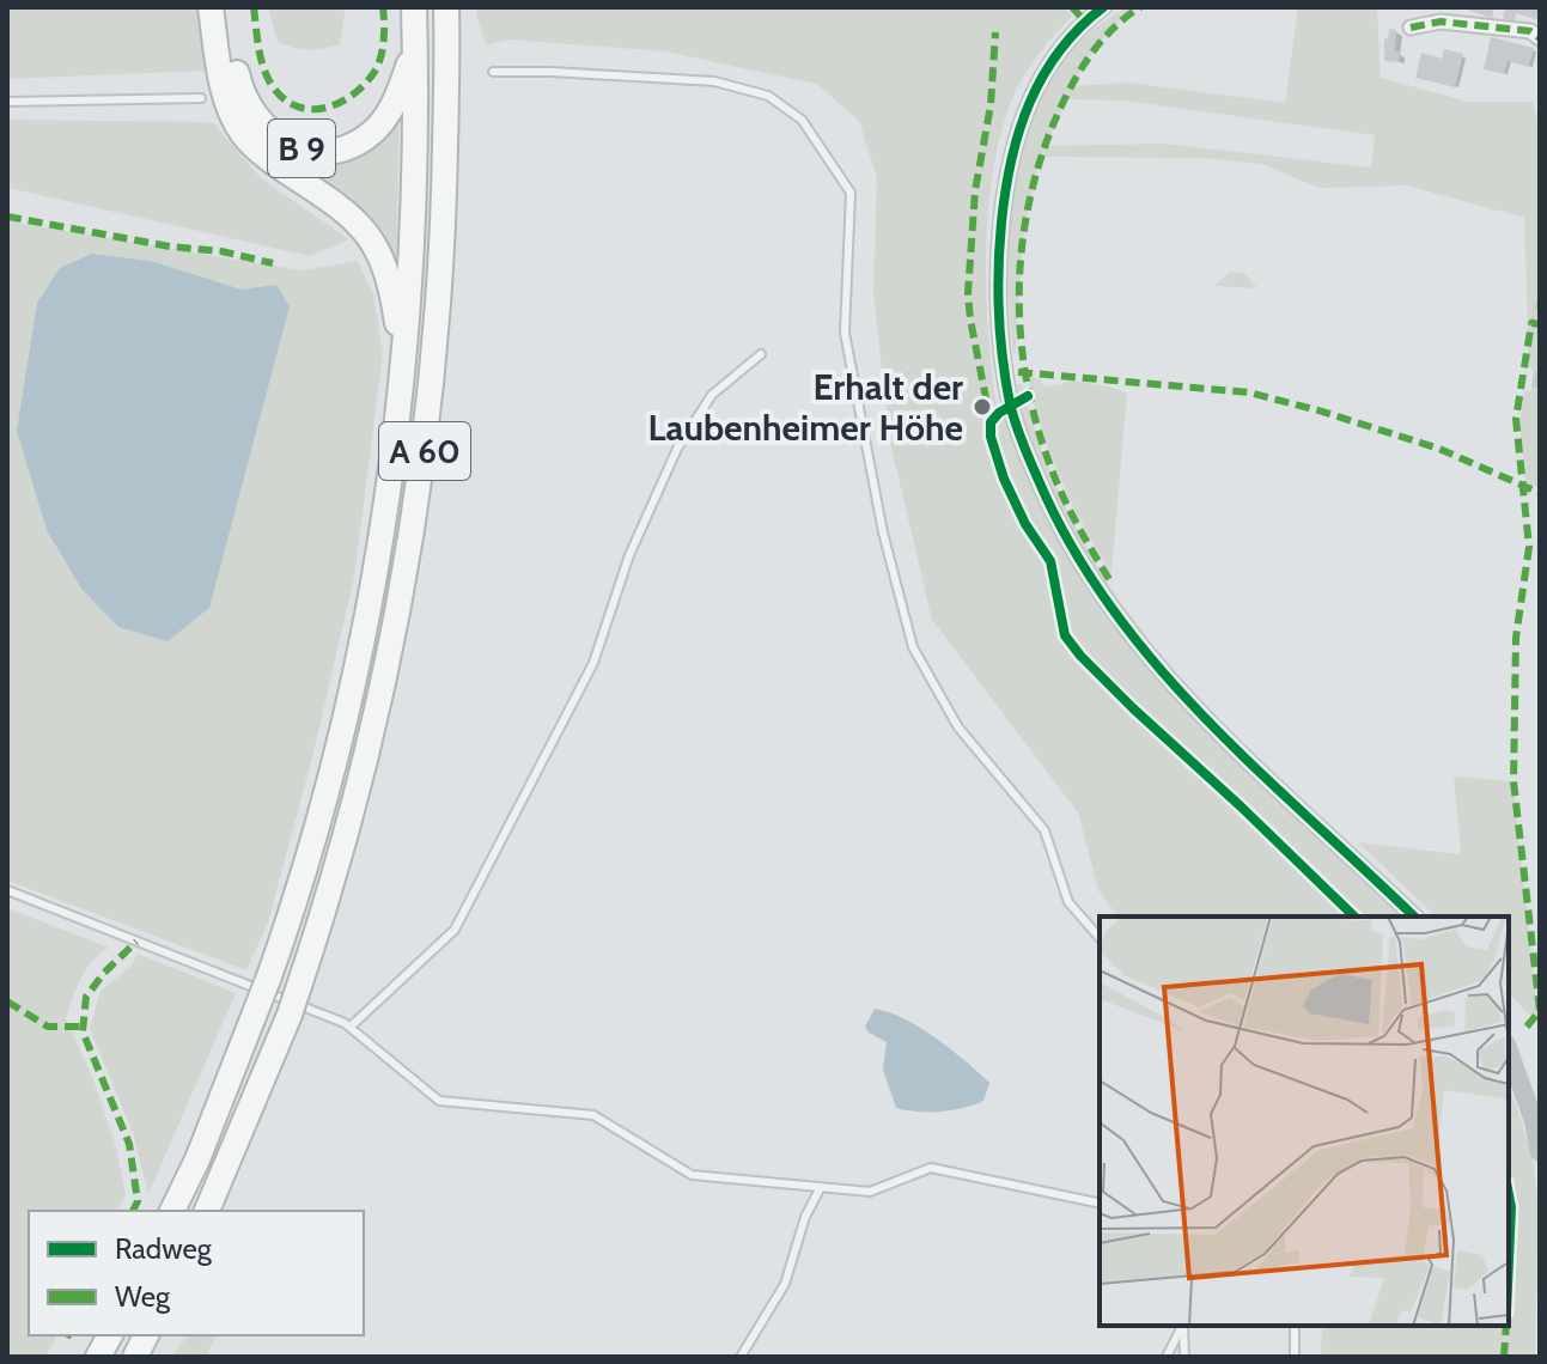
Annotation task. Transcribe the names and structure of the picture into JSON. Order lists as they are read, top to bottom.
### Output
{
  "streets": {
    "highway": ["B 9", "A 60"]
  },
  "crossings": [
    ["B 9", "A 60"]
  ],
  "places": ["Erhalt der Laubenheimer Höhe"],
  "legend": ["Radweg", "Weg"]
}
